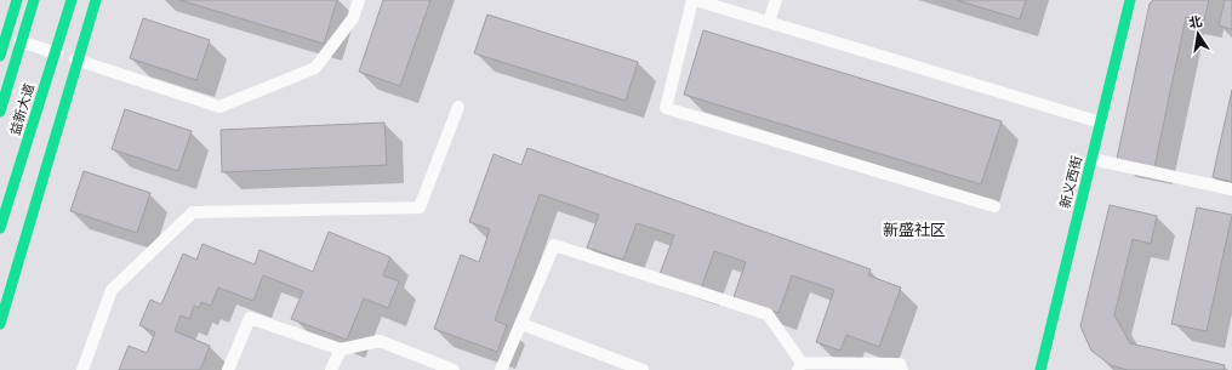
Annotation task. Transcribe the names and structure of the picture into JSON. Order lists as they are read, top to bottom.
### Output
{
  "streets": {
    "main road": ["益新大道", "新义西街"]
  },
  "districts": ["新盛社区"],
  "north": "top"
}
